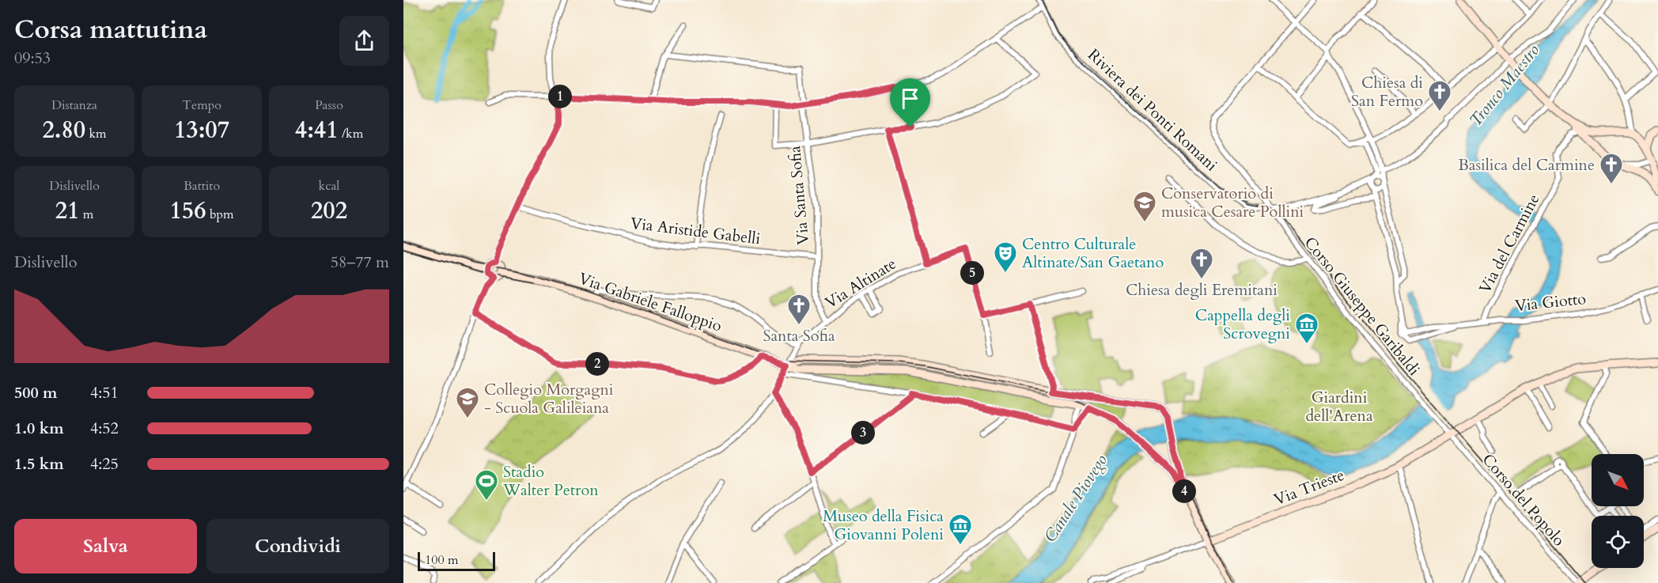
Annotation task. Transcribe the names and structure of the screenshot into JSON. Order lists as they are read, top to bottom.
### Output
{
  "streets": {
    "street": [
      "Riviera dei Ponti Romani",
      "Via Santa Sofia",
      "Via Aristide Gabelli",
      "Via del Carmine",
      "Via Altinate",
      "Via Gabriele Falloppio",
      "Via Giotto",
      "Corso Giuseppe Garibaldi",
      "Via Trieste",
      "Corso del Popolo"
    ]
  },
  "crossings": [
    ["Riviera dei Ponti Romani", "Corso Giuseppe Garibaldi"],
    ["Via Santa Sofia", "Via Aristide Gabelli"],
    ["Via Santa Sofia", "Via Altinate"],
    ["Via del Carmine", "Via Giotto"],
    ["Via Altinate", "Via Gabriele Falloppio"],
    ["Corso Giuseppe Garibaldi", "Via Trieste"],
    ["Corso Giuseppe Garibaldi", "Corso del Popolo"],
    ["Via Trieste", "Corso del Popolo"]
  ],
  "water": ["Tronco Maestro", "Canale Piovego"],
  "parks": ["Giardini dell'Arena"],
  "places": {
    "church": [
      "Chiesa di San Fermo",
      "Basilica del Carmine",
      "Chiesa degli Eremitani",
      "Santa Sofia"
    ],
    "school or university": ["Conservatorio di musica Cesare Pollini", "Collegio Morgagni - Scuola Galileiana"],
    "theatre": ["Centro Culturale Altinate/San Gaetano"],
    "museum": ["Cappella degli Scrovegni", "Museo della Fisica Giovanni Poleni"],
    "sports": ["Stadio Walter Petron"]
  },
  "scale_bar": "100 m",
  "north": "bottom right",
  "page": {
    "heading": ["Corsa mattutina", "09:53"],
    "stats": [
      ["Distanza", "2.80 km"],
      ["Tempo", "13:07"],
      ["Passo", "4:41 /km"],
      ["Dislivello", "21 m"],
      ["Battito", "156 bpm"],
      ["kcal", "202"]
    ],
    "pins": [
      "1",
      "5",
      "2",
      "3",
      "4"
    ],
    "chart": ["Dislivello", "58–77 m"],
    "list": [
      {
        "name": "500 m",
        "note": "4:51"
      },
      {
        "name": "1.0 km",
        "note": "4:52"
      },
      {
        "name": "1.5 km",
        "note": "4:25"
      }
    ],
    "buttons": ["Salva", "Condividi"],
    "scale": "100 m"
  }
}
